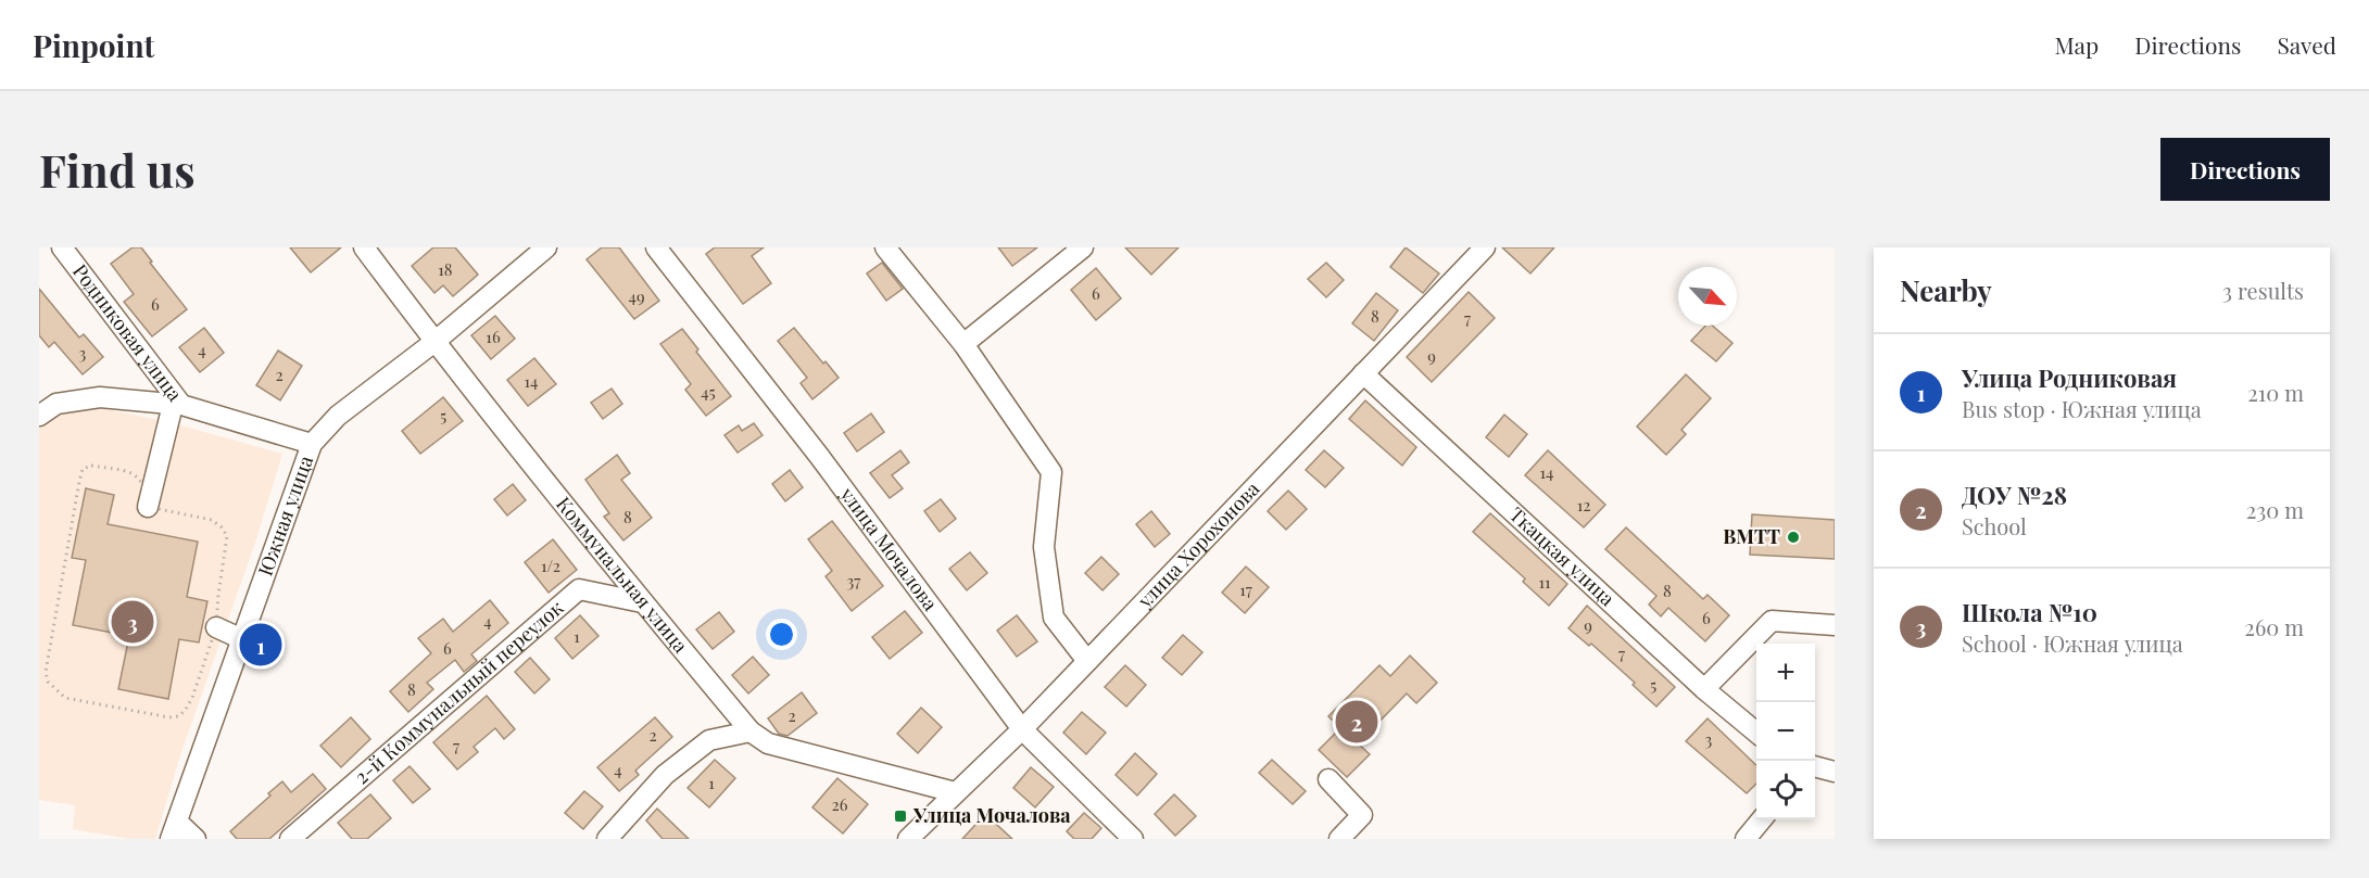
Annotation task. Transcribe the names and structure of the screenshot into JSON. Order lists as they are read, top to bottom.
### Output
{
  "streets": {
    "street": [
      "Родниковая улица",
      "Южная улица",
      "улица Хорохонова",
      "улица Мочалова",
      "Ткацкая улица",
      "Коммунальная улица",
      "2-й Коммунальный переулок"
    ]
  },
  "crossings": [
    ["Родниковая улица", "Южная улица"],
    ["Южная улица", "Коммунальная улица"],
    ["улица Хорохонова", "улица Мочалова"],
    ["улица Хорохонова", "Ткацкая улица"],
    ["улица Хорохонова", "Коммунальная улица"],
    ["Коммунальная улица", "2-й Коммунальный переулок"]
  ],
  "places": {
    "other": ["ВМТТ"],
    "transit": ["Улица Мочалова"]
  },
  "house_numbers": [
    "18",
    "6",
    "49",
    "6",
    "8",
    "7",
    "16",
    "4",
    "3",
    "9",
    "2",
    "14",
    "45",
    "5",
    "14",
    "12",
    "8",
    "1/2",
    "37",
    "11",
    "17",
    "8",
    "6",
    "4",
    "9",
    "1",
    "6",
    "7",
    "5",
    "8",
    "2",
    "2",
    "3",
    "7",
    "4",
    "1",
    "26"
  ],
  "north": "bottom right",
  "page": {
    "header": "Pinpoint",
    "nav": ["Map", "Directions", "Saved"],
    "buttons": "Directions",
    "title": "Find us",
    "heading": ["Nearby", "3 results"],
    "list": [
      {
        "mark": "1",
        "name": "Улица Родниковая",
        "note": "Bus stop · Южная улица",
        "value": "210 m"
      },
      {
        "mark": "2",
        "name": "ДОУ №28",
        "note": "School",
        "value": "230 m"
      },
      {
        "mark": "3",
        "name": "Школа №10",
        "note": "School · Южная улица",
        "value": "260 m"
      }
    ],
    "pins": ["3", "1", "2"],
    "map_buttons": ["+", "−"]
  }
}
